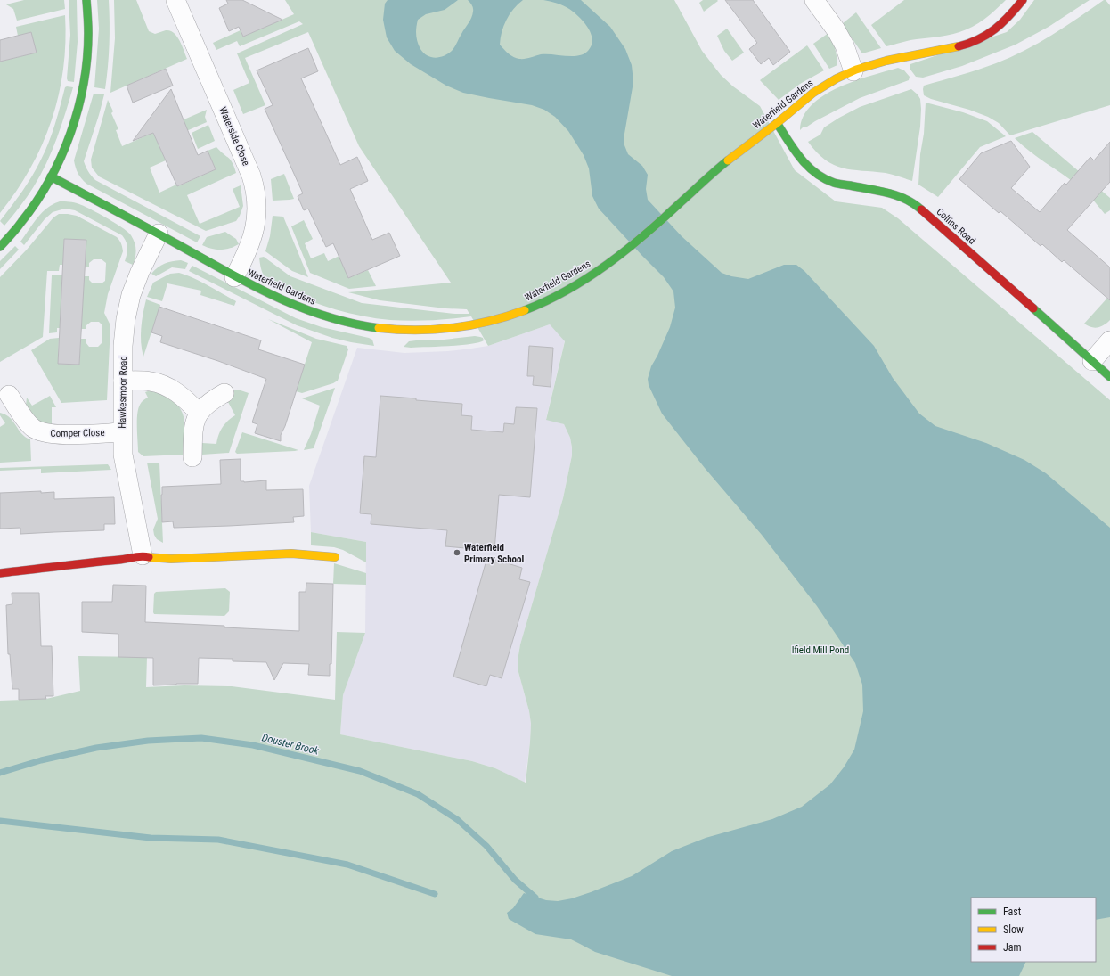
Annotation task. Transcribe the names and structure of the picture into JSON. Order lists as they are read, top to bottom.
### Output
{
  "streets": {
    "street": [
      "Waterfield Gardens",
      "Waterside Close",
      "Collins Road",
      "Hawkesmoor Road",
      "Comper Close"
    ]
  },
  "crossings": [
    ["Waterfield Gardens", "Waterside Close"],
    ["Waterfield Gardens", "Collins Road"],
    ["Waterfield Gardens", "Hawkesmoor Road"],
    ["Hawkesmoor Road", "Comper Close"]
  ],
  "water": ["Douster Brook"],
  "parks": ["Ifield Mill Pond"],
  "places": ["Waterfield Primary School"],
  "legend": ["Fast", "Slow", "Jam"]
}
